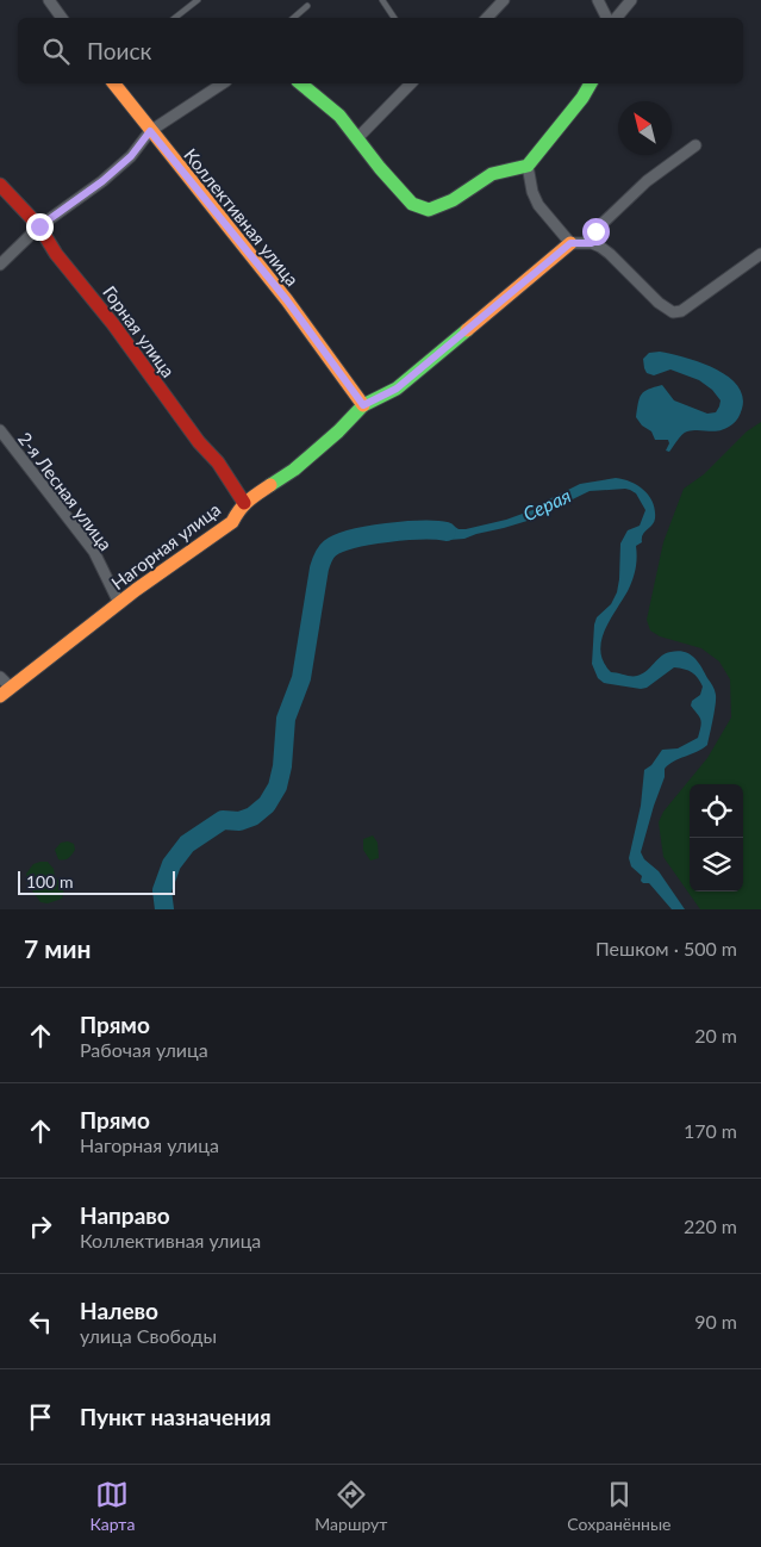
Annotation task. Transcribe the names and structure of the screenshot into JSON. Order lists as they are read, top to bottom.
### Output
{
  "streets": {
    "street": [
      "Коллективная улица",
      "Горная улица",
      "2-я Лесная улица",
      "Нагорная улица"
    ]
  },
  "crossings": [
    ["Коллективная улица", "Нагорная улица"],
    ["Горная улица", "Нагорная улица"],
    ["2-я Лесная улица", "Нагорная улица"]
  ],
  "water": ["Серая"],
  "scale_bar": "100 m",
  "north": "top left",
  "page": {
    "search": "Поиск",
    "scale": "100 m",
    "heading": ["7 мин", "Пешком · 500 m"],
    "list": [
      ["Прямо", "Рабочая улица", "20 m"],
      ["Прямо", "Нагорная улица", "170 m"],
      ["Направо", "Коллективная улица", "220 m"],
      ["Налево", "улица Свободы", "90 m"],
      "Пункт назначения"
    ],
    "nav": ["Карта", "Маршрут", "Сохранённые"]
  }
}
